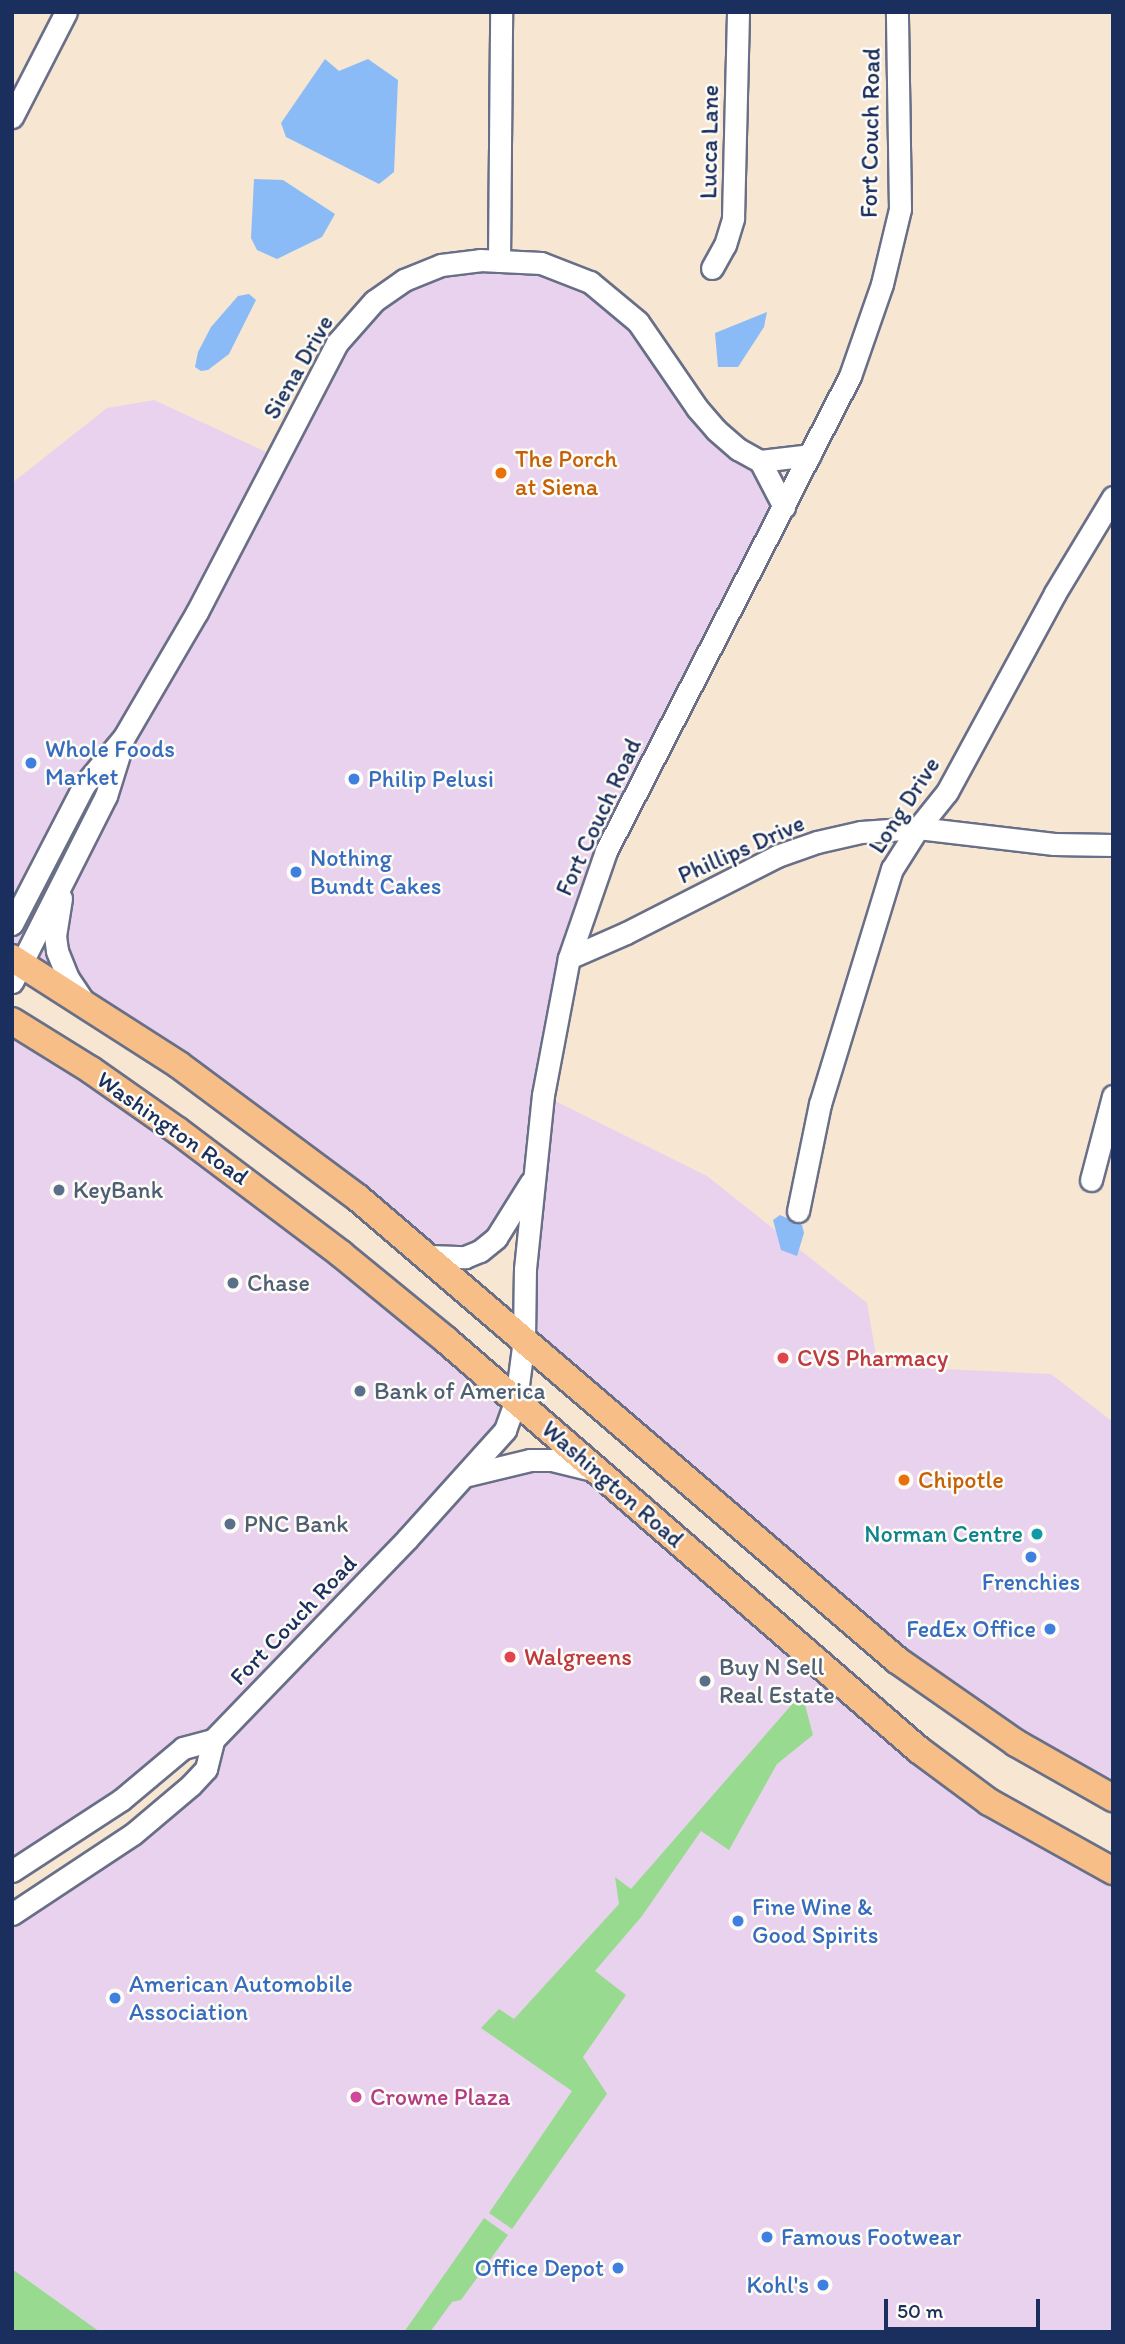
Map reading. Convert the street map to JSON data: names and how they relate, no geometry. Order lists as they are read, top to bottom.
{
  "streets": {
    "main road": ["Washington Road"],
    "street": [
      "Fort Couch Road",
      "Lucca Lane",
      "Siena Drive",
      "Long Drive",
      "Phillips Drive"
    ]
  },
  "crossings": [
    ["Fort Couch Road", "Phillips Drive"],
    ["Fort Couch Road", "Washington Road"],
    ["Long Drive", "Phillips Drive"]
  ],
  "places": [
    "The Porch at Siena",
    "Whole Foods Market",
    "Philip Pelusi",
    "Nothing Bundt Cakes",
    "KeyBank",
    "Chase",
    "CVS Pharmacy",
    "Bank of America",
    "Chipotle",
    "PNC Bank",
    "Norman Centre",
    "Frenchies",
    "FedEx Office",
    "Walgreens",
    "Buy N Sell Real Estate",
    "Fine Wine & Good Spirits",
    "American Automobile Association",
    "Crowne Plaza",
    "Famous Footwear",
    "Office Depot",
    "Kohl's"
  ],
  "scale_bar": "50 m"
}
